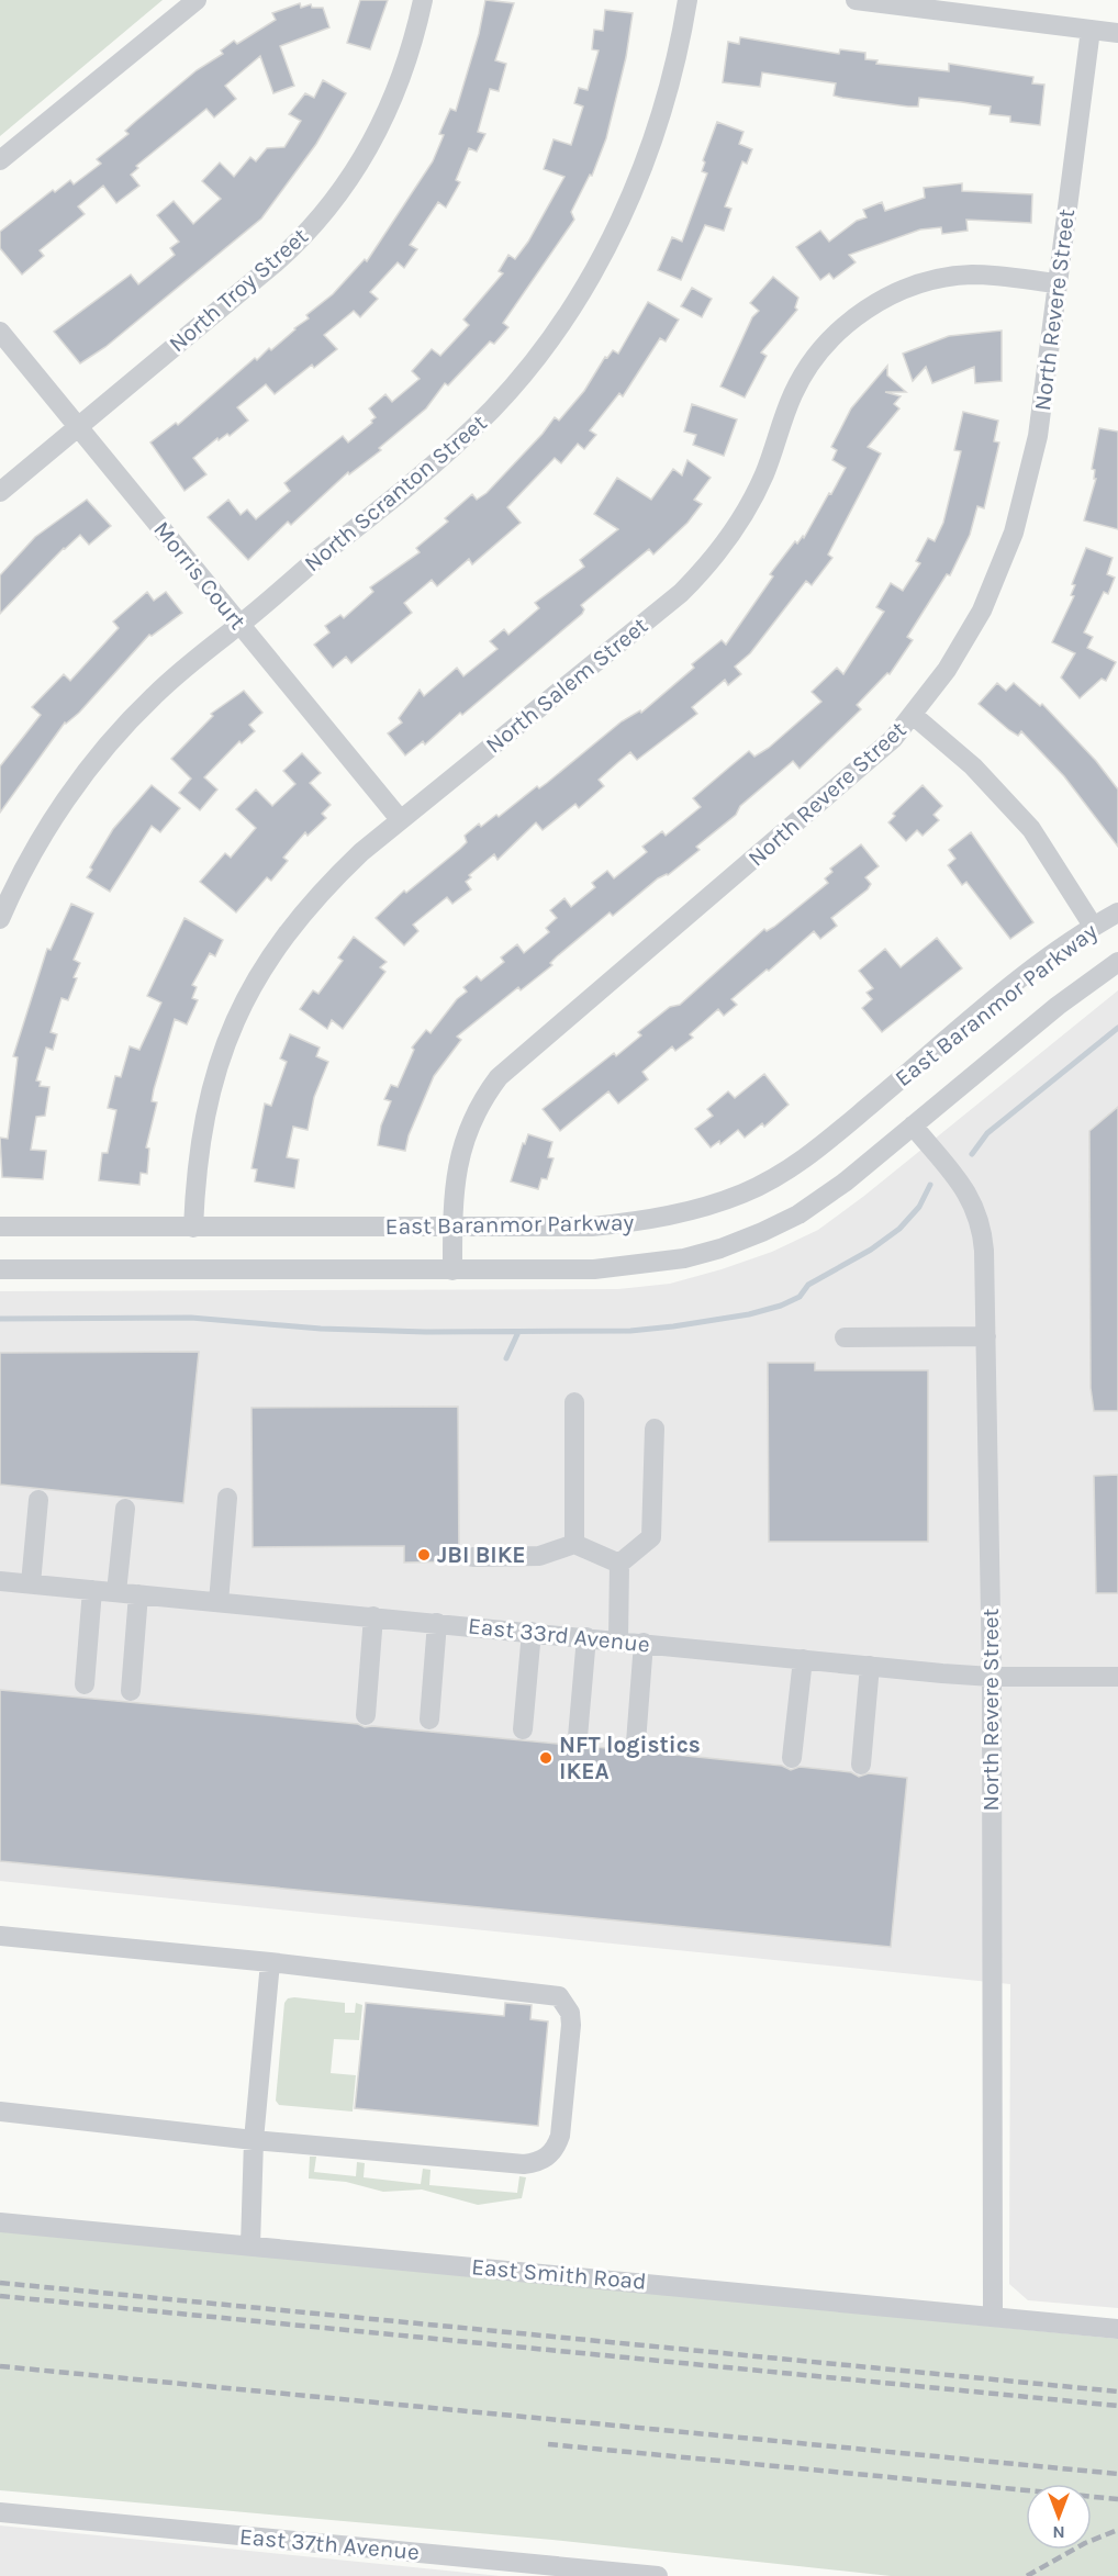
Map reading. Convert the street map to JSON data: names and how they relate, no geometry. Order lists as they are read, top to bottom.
{
  "streets": {
    "street": [
      "North Troy Street",
      "North Revere Street",
      "North Scranton Street",
      "Morris Court",
      "North Salem Street",
      "East Baranmor Parkway",
      "East 33rd Avenue",
      "East Smith Road",
      "East 37th Avenue"
    ]
  },
  "crossings": [
    ["North Troy Street", "Morris Court"],
    ["North Revere Street", "North Salem Street"],
    ["North Revere Street", "East Baranmor Parkway"],
    ["North Revere Street", "East 33rd Avenue"],
    ["North Revere Street", "East Smith Road"],
    ["North Scranton Street", "Morris Court"],
    ["Morris Court", "North Salem Street"],
    ["North Salem Street", "East Baranmor Parkway"]
  ],
  "places": ["JBI BIKE", "NFT logistics IKEA"],
  "north": "bottom"
}
